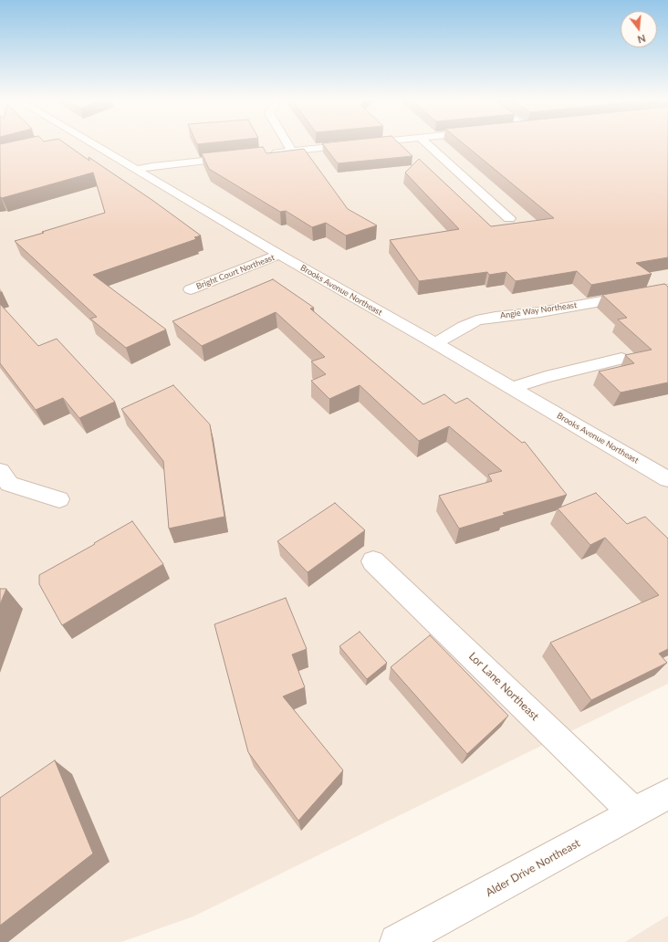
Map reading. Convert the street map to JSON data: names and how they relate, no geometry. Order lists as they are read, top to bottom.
{
  "streets": {
    "street": [
      "Bright Court Northeast",
      "Brooks Avenue Northeast",
      "Angie Way Northeast",
      "Lor Lane Northeast",
      "Alder Drive Northeast"
    ]
  },
  "crossings": [
    ["Bright Court Northeast", "Brooks Avenue Northeast"],
    ["Brooks Avenue Northeast", "Angie Way Northeast"],
    ["Lor Lane Northeast", "Alder Drive Northeast"]
  ],
  "north": "bottom"
}
